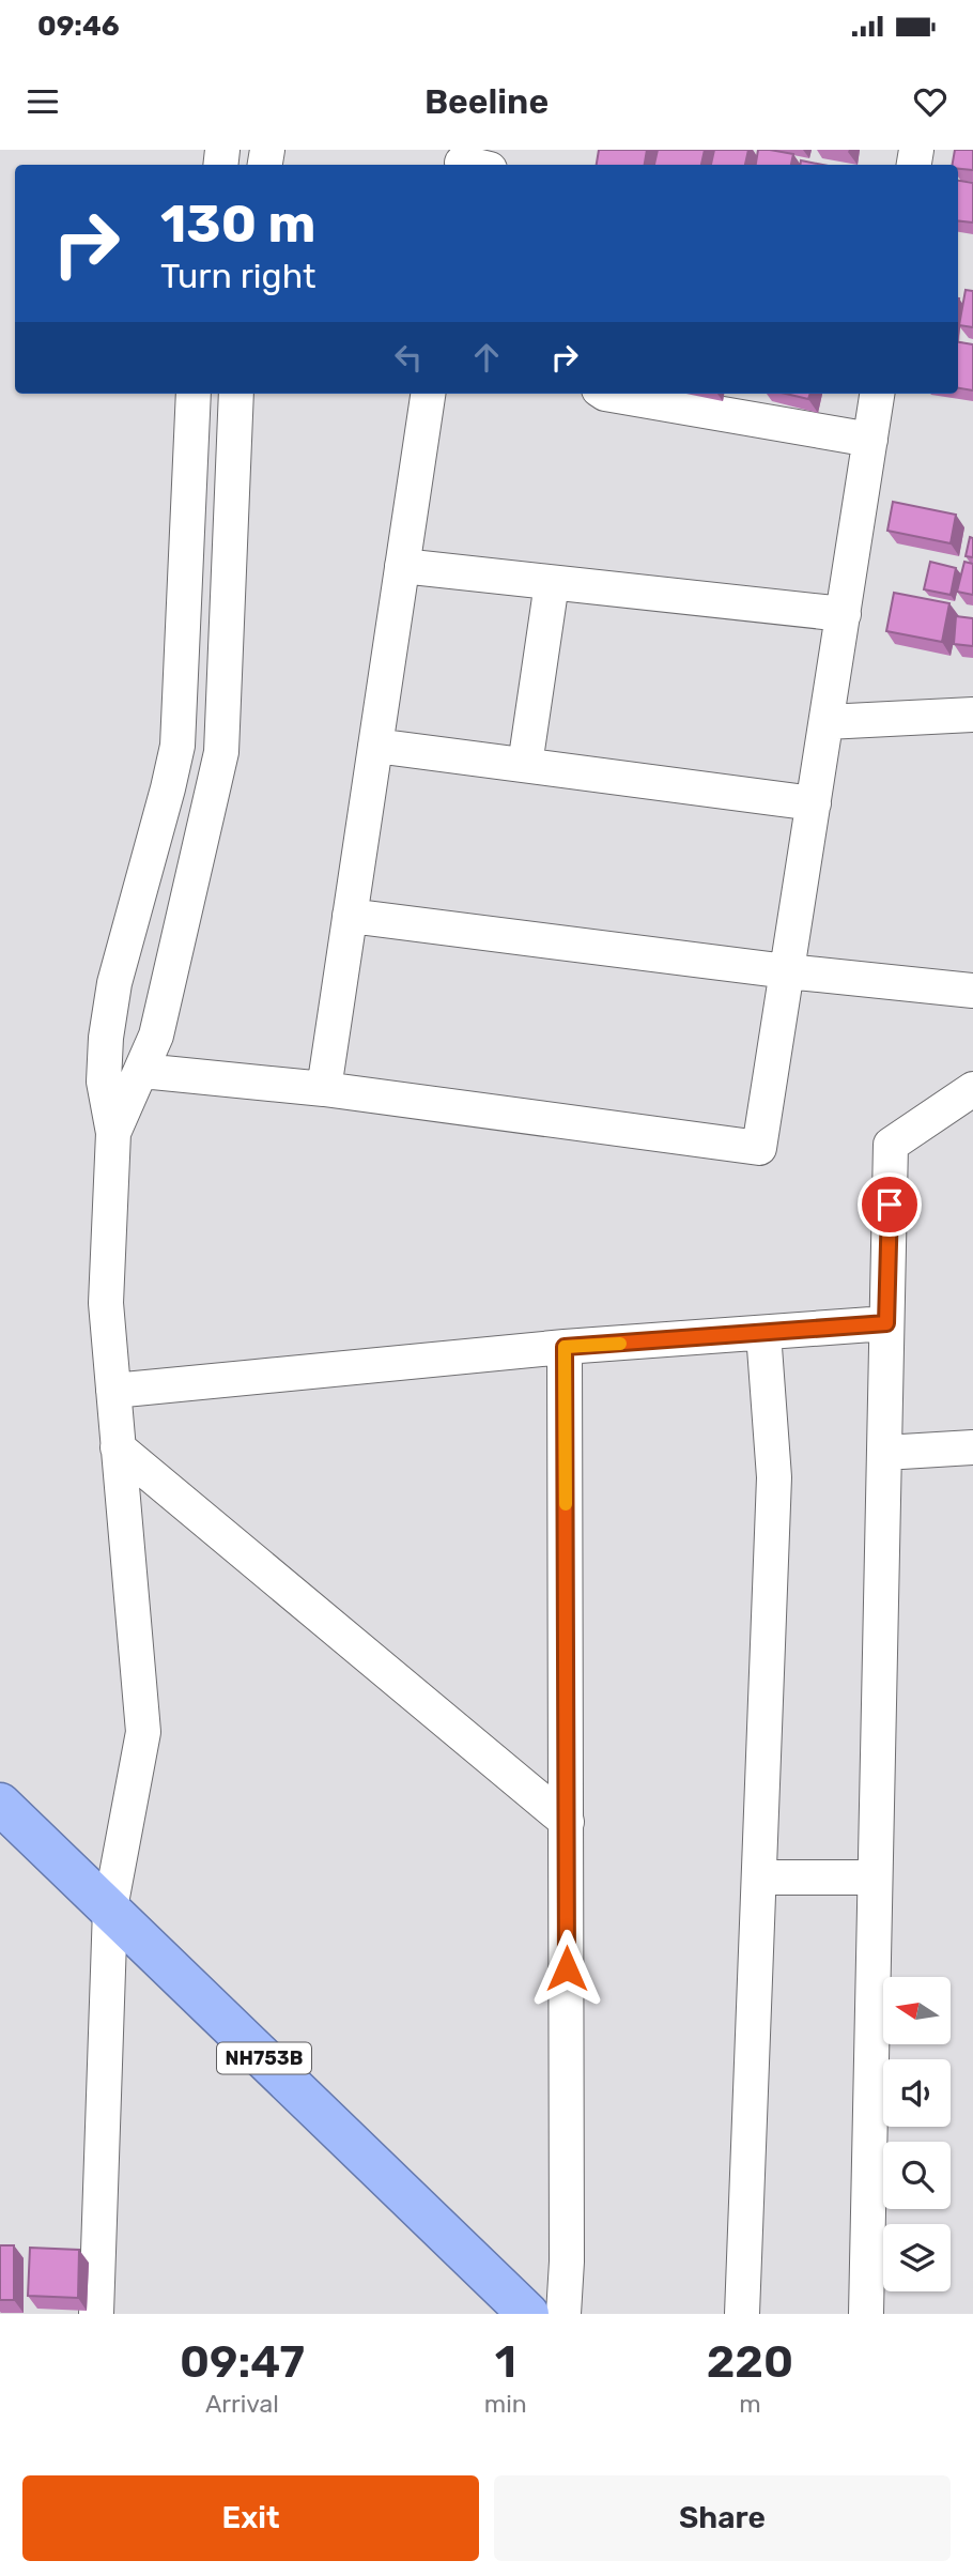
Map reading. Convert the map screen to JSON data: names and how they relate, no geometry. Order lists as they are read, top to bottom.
{
  "streets": {
    "highway": ["NH753B"]
  },
  "north": "left",
  "page": {
    "status": "09:46",
    "header": "Beeline",
    "turn": ["130 m", "Turn right"],
    "eta": [
      "09:47",
      "Arrival",
      "1",
      "min",
      "220",
      "m"
    ],
    "buttons": ["Exit", "Share"]
  }
}
